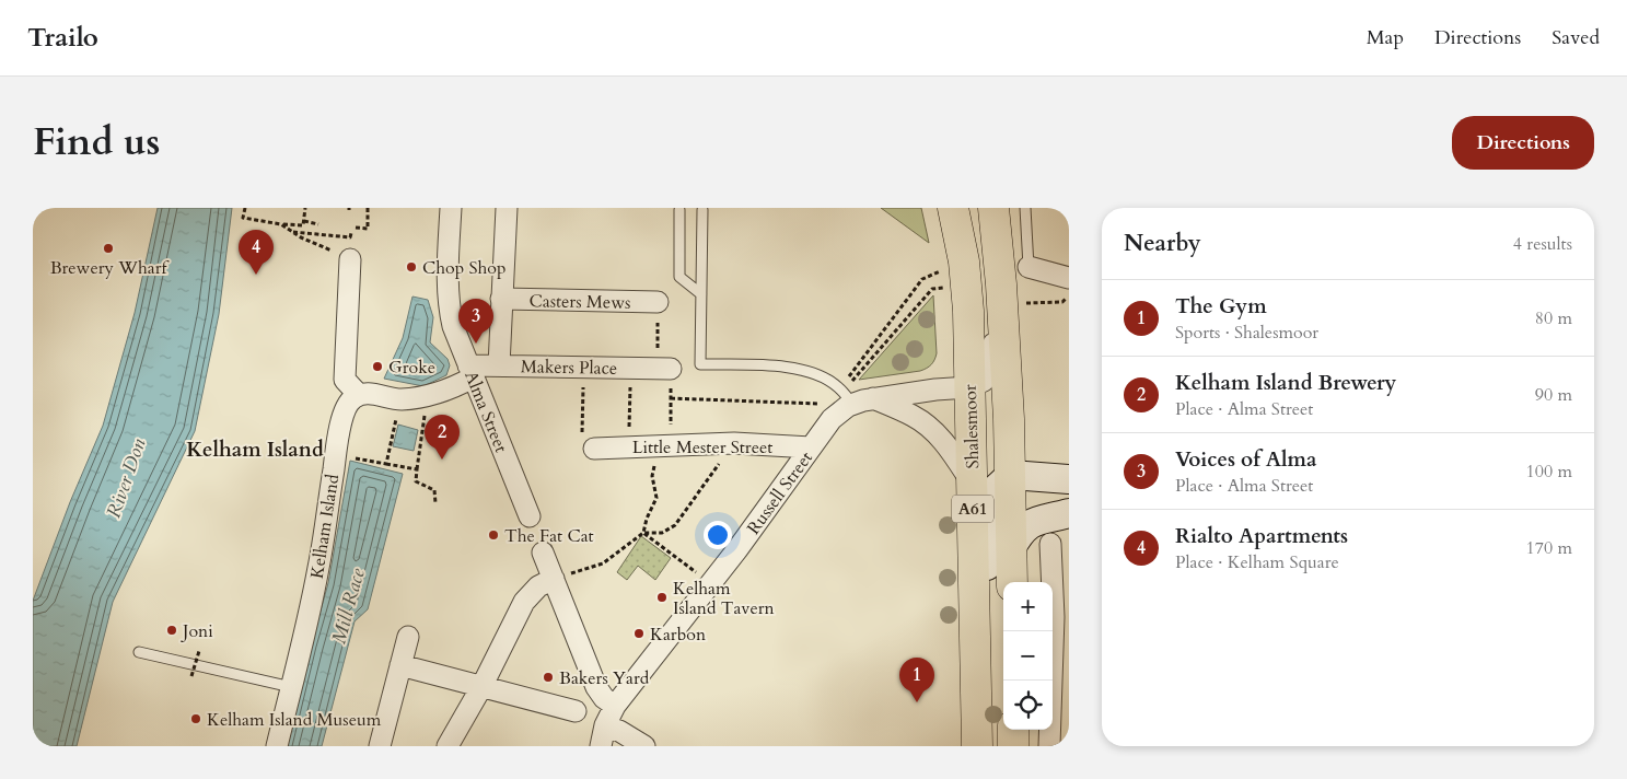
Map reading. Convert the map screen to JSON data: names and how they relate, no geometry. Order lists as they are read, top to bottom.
{
  "streets": {
    "highway": ["Shalesmoor", "A61"],
    "street": [
      "Casters Mews",
      "Makers Place",
      "Alma Street",
      "Little Mester Street",
      "Russell Street",
      "Kelham Island"
    ]
  },
  "crossings": [
    ["Makers Place", "Alma Street"],
    ["Shalesmoor", "Russell Street"],
    ["Little Mester Street", "Russell Street"]
  ],
  "districts": ["Kelham Island"],
  "water": ["River Don", "Mill Race"],
  "places": [
    "Brewery Wharf",
    "Chop Shop",
    "Groke",
    "The Fat Cat",
    "Kelham Island Tavern",
    "Joni",
    "Karbon",
    "Bakers Yard",
    "Kelham Island Museum"
  ],
  "page": {
    "header": "Trailo",
    "nav": ["Map", "Directions", "Saved"],
    "title": "Find us",
    "buttons": "Directions",
    "heading": ["Nearby", "4 results"],
    "pins": [
      "4",
      "3",
      "2",
      "1"
    ],
    "list": [
      {
        "mark": "1",
        "name": "The Gym",
        "note": "Sports · Shalesmoor",
        "value": "80 m"
      },
      {
        "mark": "2",
        "name": "Kelham Island Brewery",
        "note": "Place · Alma Street",
        "value": "90 m"
      },
      {
        "mark": "3",
        "name": "Voices of Alma",
        "note": "Place · Alma Street",
        "value": "100 m"
      },
      {
        "mark": "4",
        "name": "Rialto Apartments",
        "note": "Place · Kelham Square",
        "value": "170 m"
      }
    ],
    "map_buttons": ["+", "−"]
  }
}
